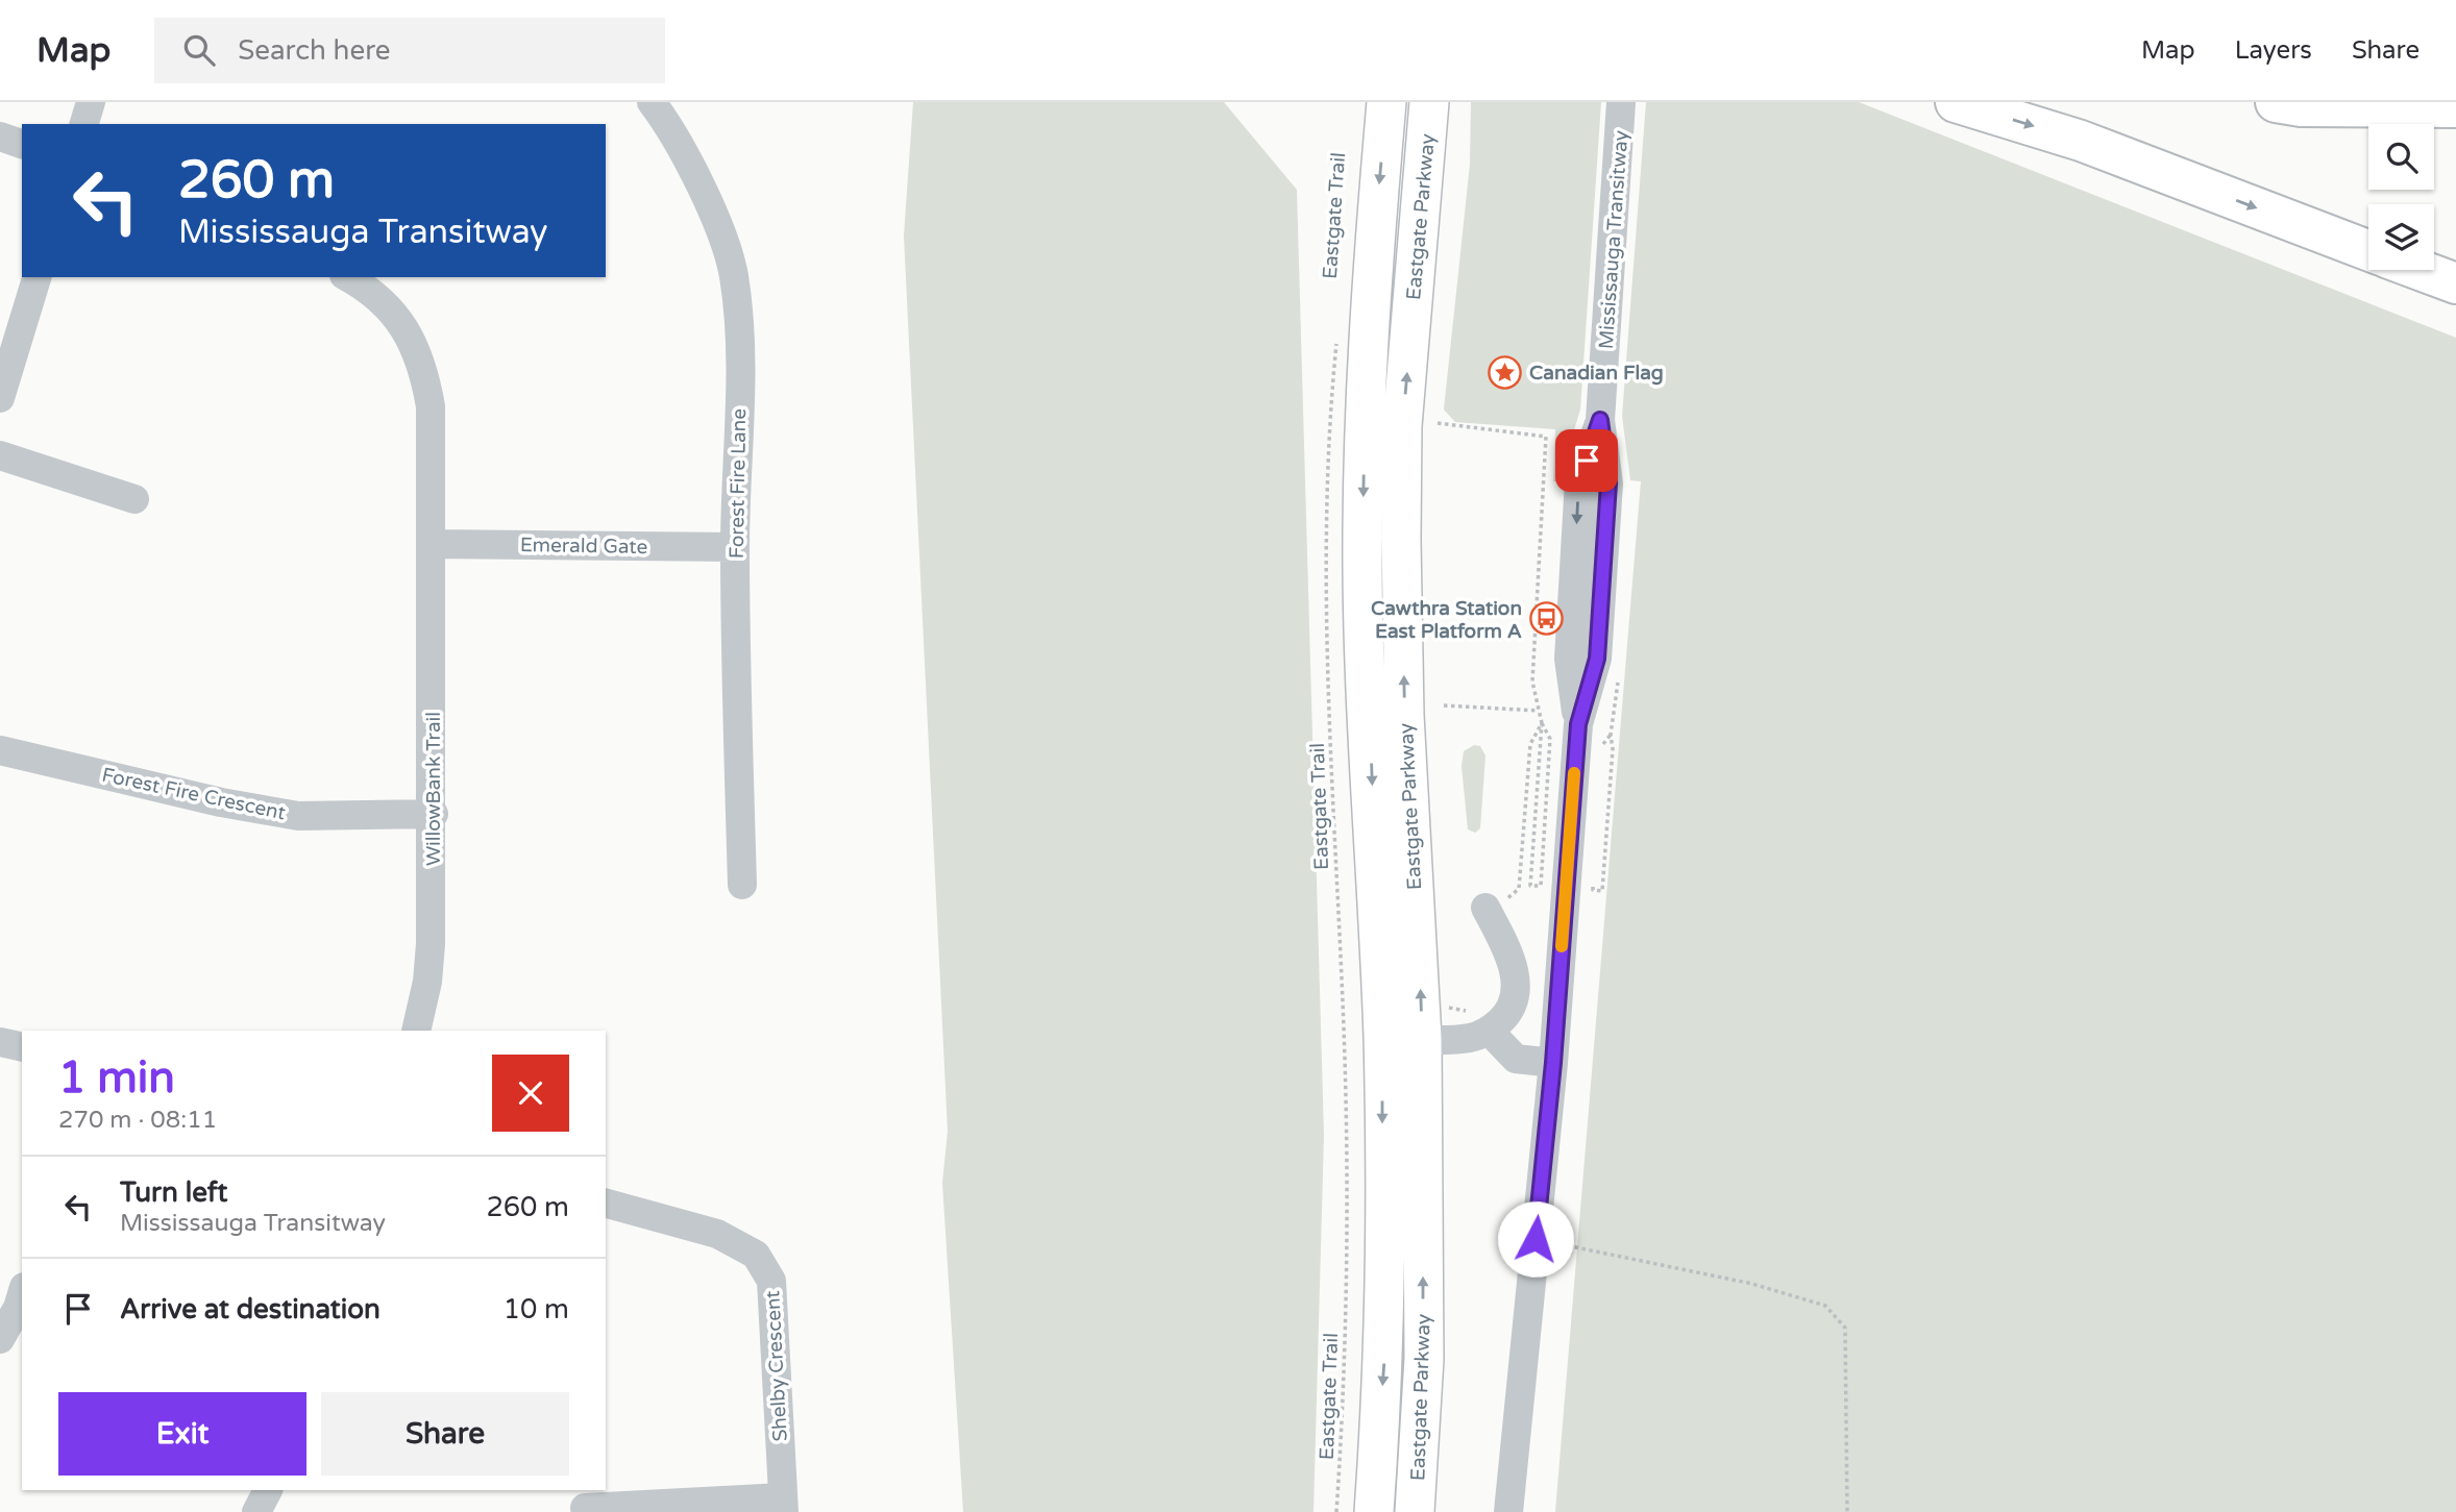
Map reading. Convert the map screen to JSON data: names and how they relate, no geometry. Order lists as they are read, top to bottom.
{
  "streets": {
    "main road": ["Eastgate Parkway"],
    "street": [
      "Mississauga Transitway",
      "Forest Fire Lane",
      "Emerald Gate",
      "WillowBank Trail",
      "Forest Fire Crescent",
      "Shelby Crescent"
    ],
    "path": ["Eastgate Trail"]
  },
  "crossings": [
    ["Forest Fire Lane", "Emerald Gate"],
    ["Emerald Gate", "WillowBank Trail"],
    ["WillowBank Trail", "Forest Fire Crescent"]
  ],
  "places": {
    "place": ["Canadian Flag"],
    "bus stop": ["Cawthra Station East Platform A"]
  },
  "page": {
    "header": "Map",
    "search": "Search here",
    "nav": ["Map", "Layers", "Share"],
    "turn": ["260 m", "Mississauga Transitway"],
    "heading": ["1 min", "270 m · 08:11"],
    "list": [
      {
        "name": "Turn left",
        "note": "Mississauga Transitway",
        "value": "260 m"
      },
      {
        "name": "Arrive at destination",
        "value": "10 m"
      }
    ],
    "buttons": ["Exit", "Share"]
  }
}
